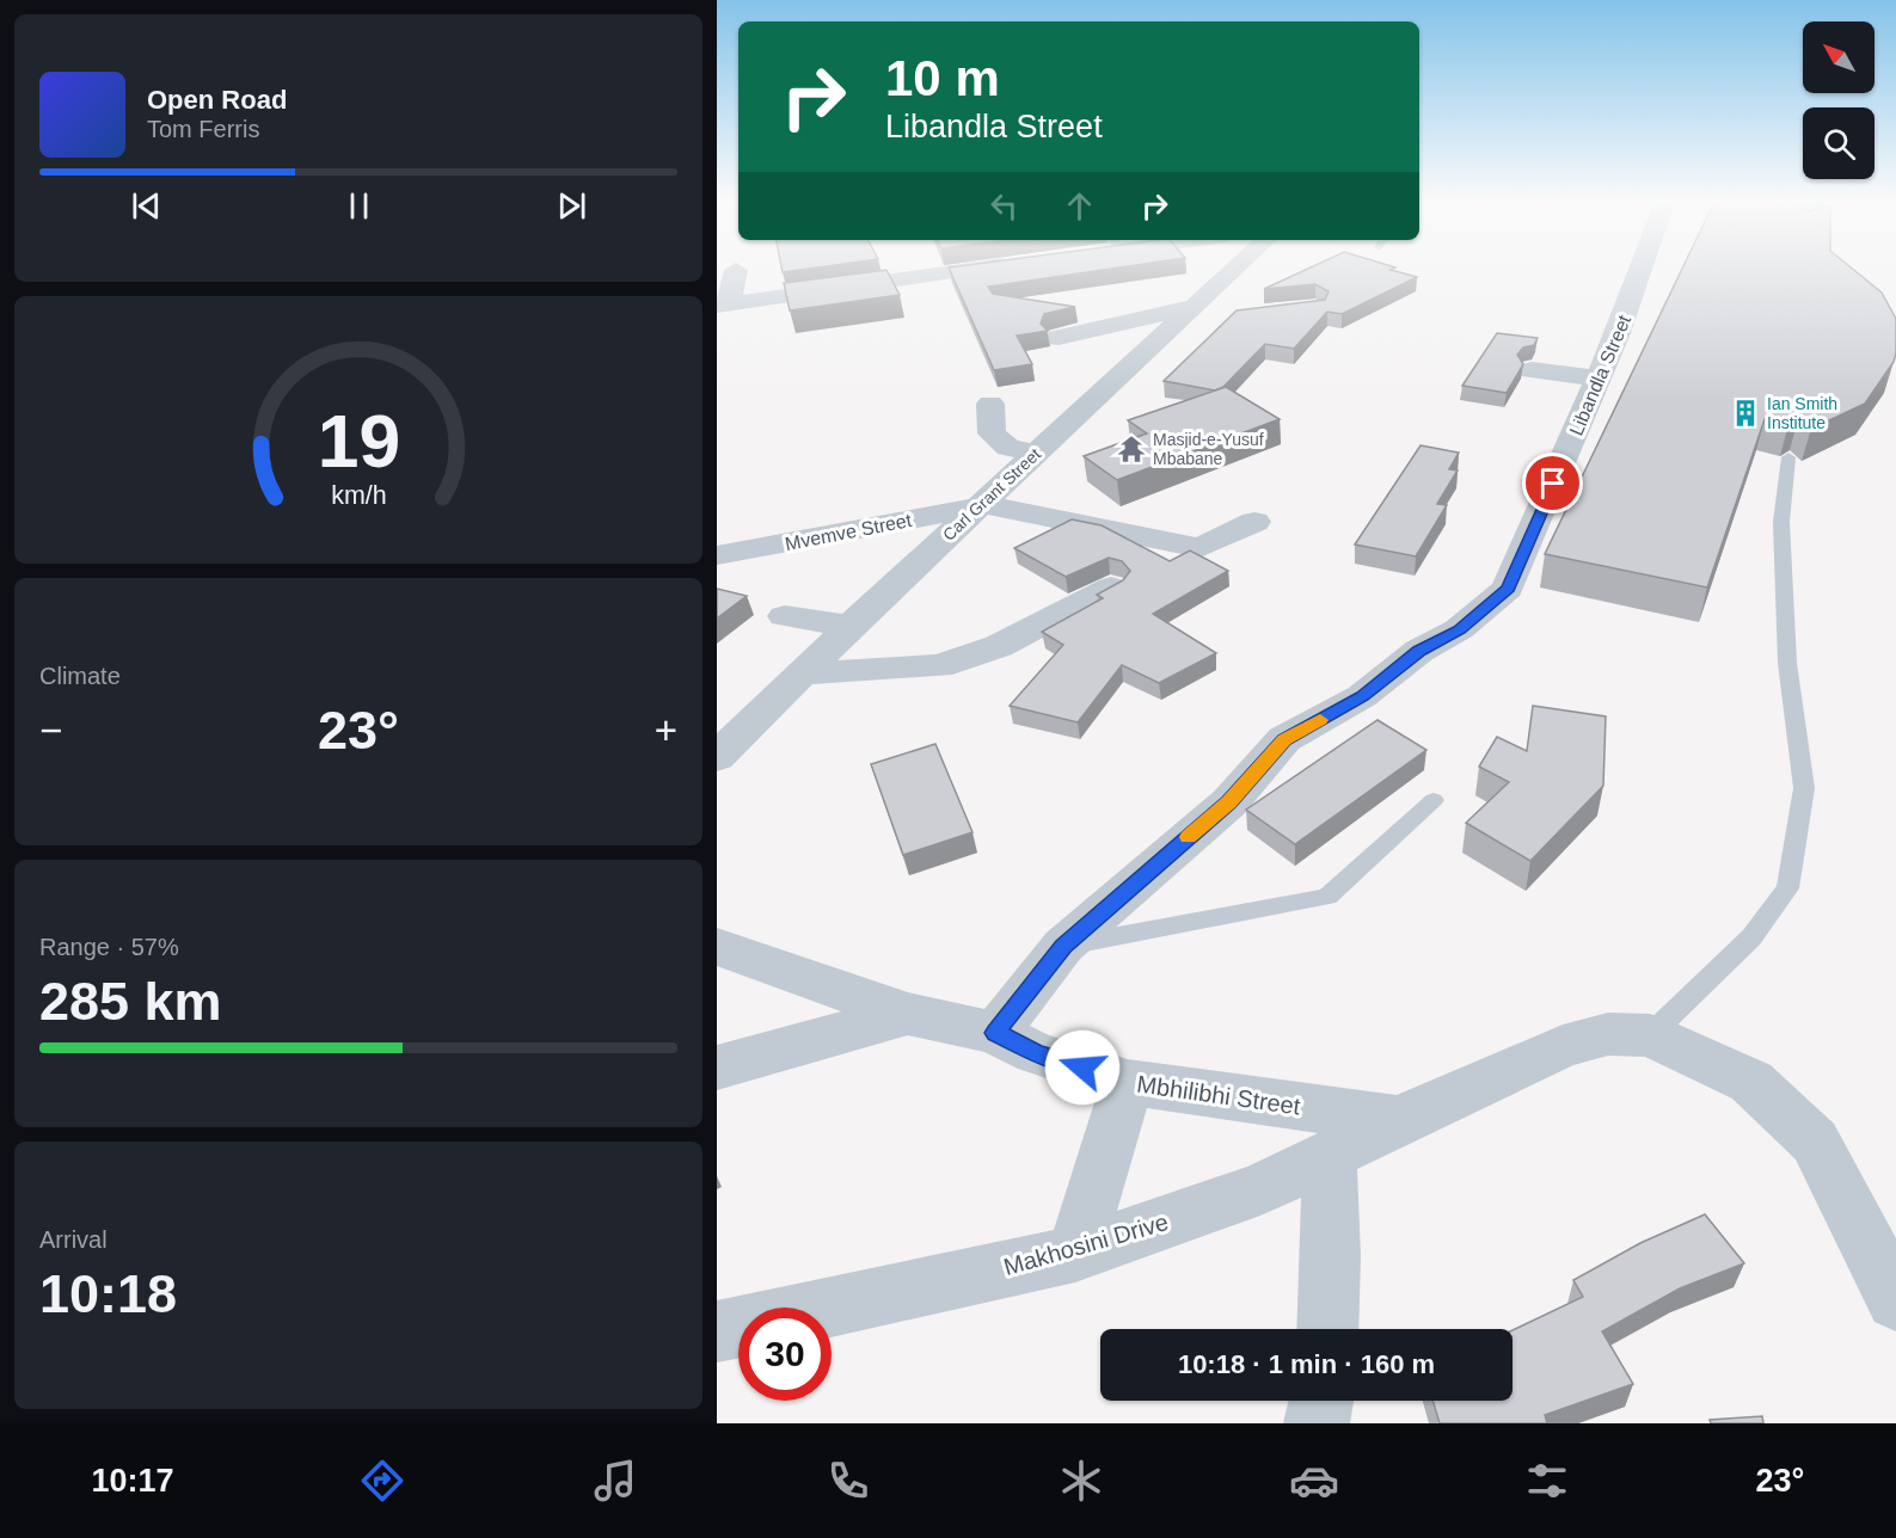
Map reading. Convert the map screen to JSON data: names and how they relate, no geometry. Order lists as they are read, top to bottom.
{
  "streets": {
    "street": [
      "Libandla Street",
      "Carl Grant Street",
      "Mvemve Street",
      "Mbhilibhi Street",
      "Makhosini Drive"
    ]
  },
  "crossings": [
    ["Libandla Street", "Mbhilibhi Street"],
    ["Carl Grant Street", "Mvemve Street"],
    ["Mbhilibhi Street", "Makhosini Drive"]
  ],
  "places": {
    "building": ["Ian Smith Institute"],
    "temple": ["Masjid-e-Yusuf Mbabane"]
  },
  "north": "top left",
  "page": {
    "turn": ["10 m", "Libandla Street"],
    "song": ["Open Road", "Tom Ferris"],
    "tile": [
      "Climate",
      ["Range · 57%", "285 km"],
      ["Arrival", "10:18"]
    ],
    "heat": ["−", "23°", "+"],
    "limit": "30",
    "trip": "10:18 · 1 min · 160 m",
    "tabs": ["10:17", "23°"],
    "gauge": ["19", "km/h"]
  }
}
